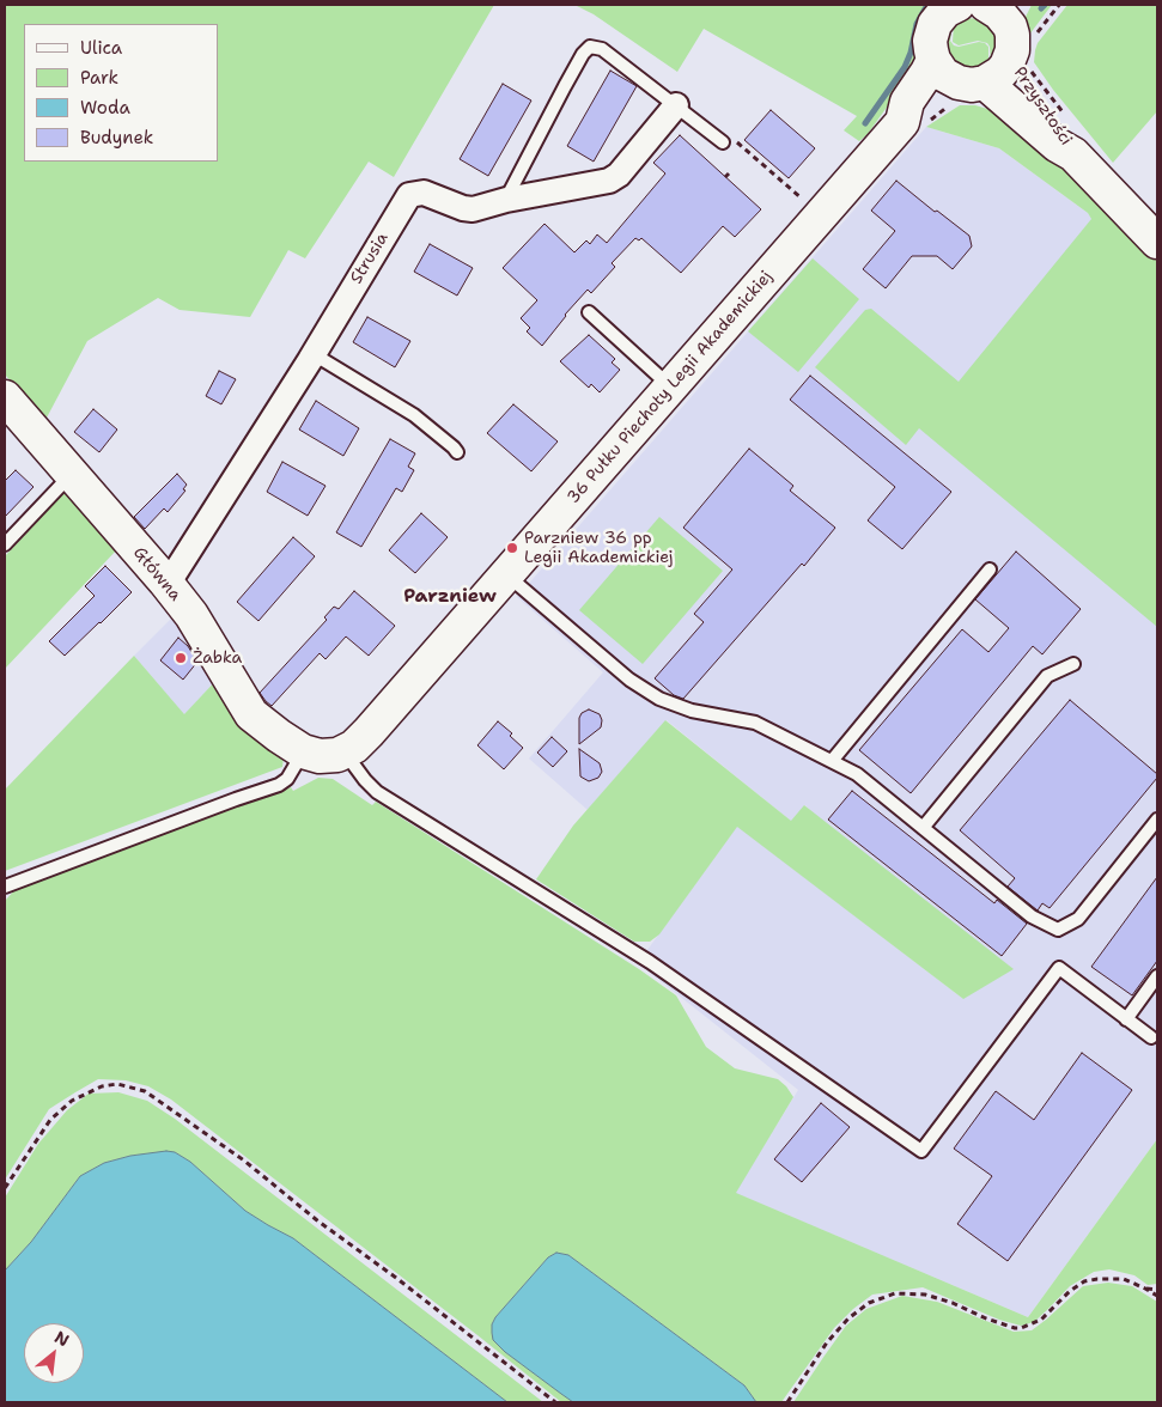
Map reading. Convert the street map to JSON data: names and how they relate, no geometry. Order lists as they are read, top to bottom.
{
  "streets": {
    "street": [
      "Przyszłości",
      "Strusia",
      "36 Pułku Piechoty Legii Akademickiej",
      "Główna"
    ]
  },
  "crossings": [
    ["Przyszłości", "36 Pułku Piechoty Legii Akademickiej"],
    ["Strusia", "Główna"]
  ],
  "districts": ["Parzniew"],
  "places": ["Parzniew 36 pp Legii Akademickiej", "Żabka"],
  "legend": [
    "Ulica",
    "Park",
    "Woda",
    "Budynek"
  ],
  "north": "top right"
}
